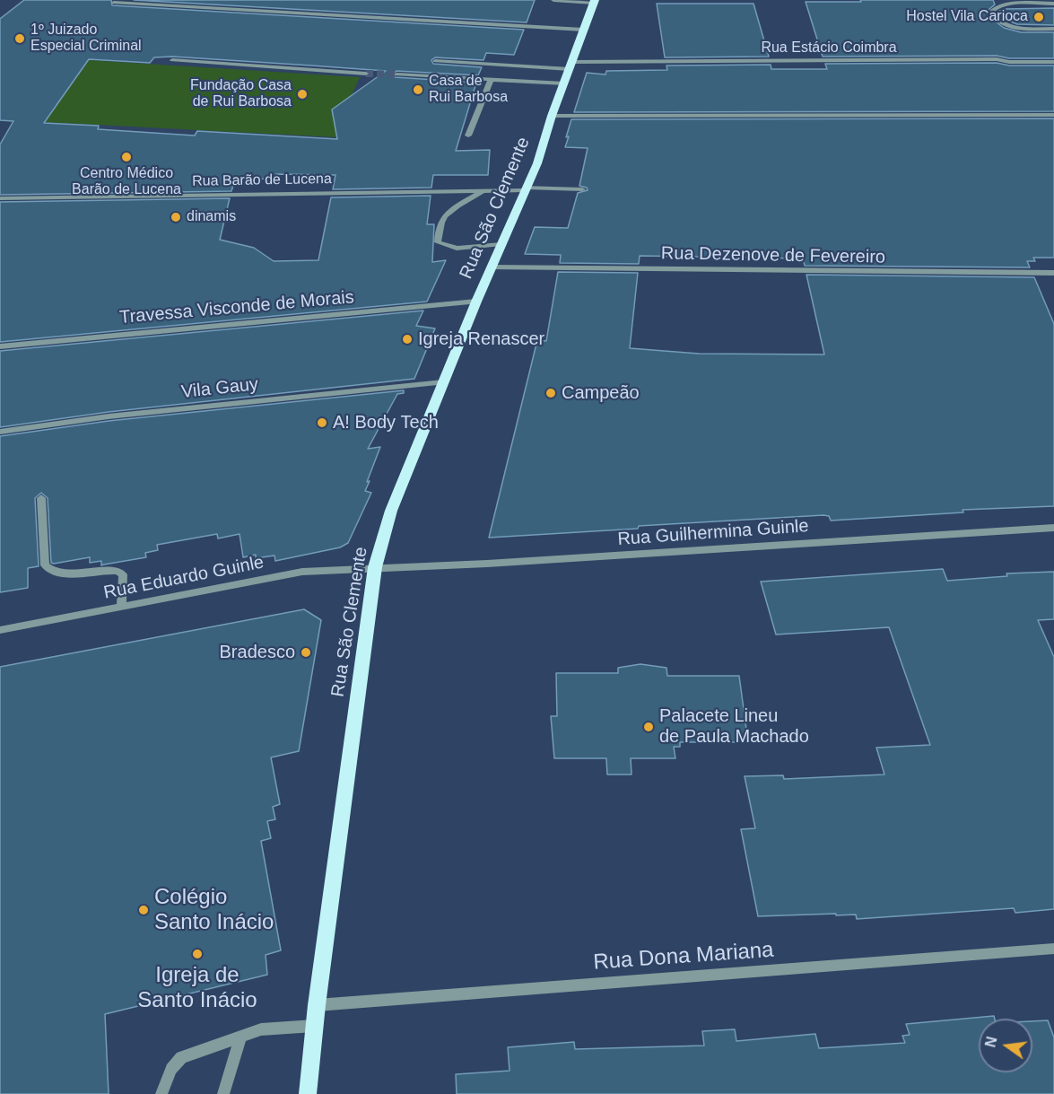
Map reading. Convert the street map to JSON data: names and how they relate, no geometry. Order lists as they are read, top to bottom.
{
  "streets": {
    "main road": ["Rua São Clemente"],
    "street": [
      "Rua Estácio Coimbra",
      "Rua Barão de Lucena",
      "Rua Dezenove de Fevereiro",
      "Travessa Visconde de Morais",
      "Vila Gauy",
      "Rua Guilhermina Guinle",
      "Rua Eduardo Guinle",
      "Rua Dona Mariana"
    ]
  },
  "crossings": [
    ["Rua Estácio Coimbra", "Rua São Clemente"],
    ["Rua Barão de Lucena", "Rua São Clemente"],
    ["Rua São Clemente", "Rua Dezenove de Fevereiro"],
    ["Rua São Clemente", "Travessa Visconde de Morais"],
    ["Rua São Clemente", "Vila Gauy"],
    ["Rua São Clemente", "Rua Guilhermina Guinle"],
    ["Rua São Clemente", "Rua Eduardo Guinle"],
    ["Rua São Clemente", "Rua Dona Mariana"],
    ["Rua Guilhermina Guinle", "Rua Eduardo Guinle"]
  ],
  "places": [
    "Hostel Vila Carioca",
    "1º Juizado Especial Criminal",
    "Casa de Rui Barbosa",
    "Fundação Casa de Rui Barbosa",
    "Centro Médico Barão de Lucena",
    "dinamis",
    "Igreja Renascer",
    "Campeão",
    "A! Body Tech",
    "Bradesco",
    "Palacete Lineu de Paula Machado",
    "Colégio Santo Inácio",
    "Igreja de Santo Inácio"
  ],
  "north": "left"
}
